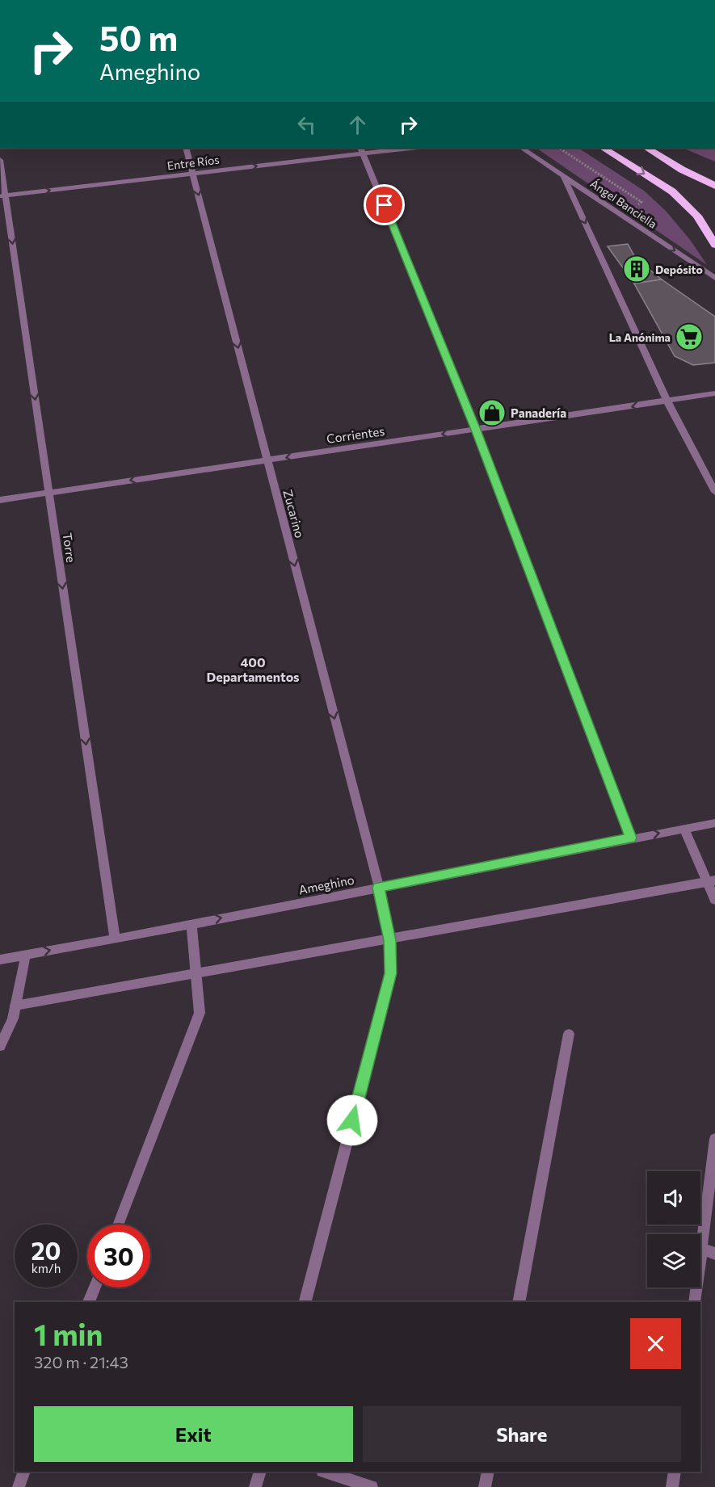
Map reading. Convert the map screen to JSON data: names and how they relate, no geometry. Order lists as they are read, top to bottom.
{
  "streets": {
    "street": [
      "Entre Ríos",
      "Ángel Banciella",
      "Corrientes",
      "Zucarino",
      "Torre",
      "Ameghino"
    ]
  },
  "crossings": [
    ["Entre Ríos", "Zucarino"],
    ["Entre Ríos", "Torre"],
    ["Corrientes", "Zucarino"],
    ["Corrientes", "Torre"],
    ["Zucarino", "Ameghino"],
    ["Torre", "Ameghino"]
  ],
  "one_way": [
    "Entre Ríos",
    "Ángel Banciella",
    "Corrientes",
    "Zucarino",
    "Torre"
  ],
  "districts": ["400 Departamentos"],
  "places": {
    "building": ["Depósito"],
    "supermarket": ["La Anónima"],
    "shop": ["Panadería"]
  },
  "page": {
    "turn": ["50 m", "Ameghino"],
    "speed": "20 km/h",
    "limit": "30",
    "heading": ["1 min", "320 m · 21:43"],
    "buttons": ["Exit", "Share"]
  }
}
